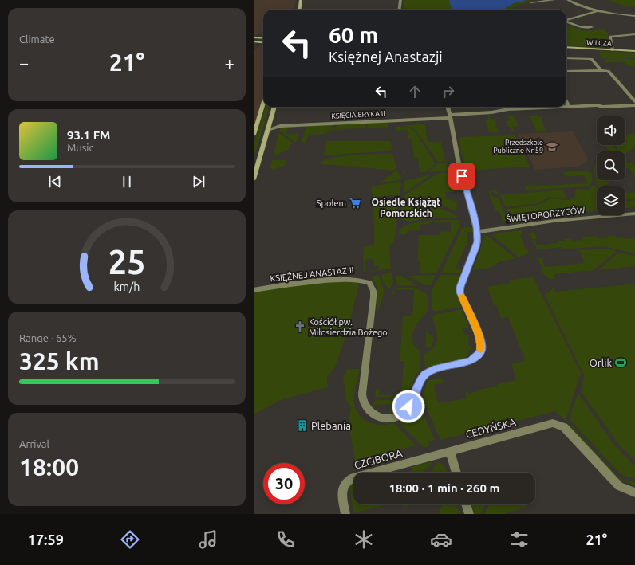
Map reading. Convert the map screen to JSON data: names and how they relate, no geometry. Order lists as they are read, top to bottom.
{
  "streets": {
    "street": [
      "WILCZA",
      "KSIĘCIA ERYKA II",
      "ŚWIĘTOBORZYCÓW",
      "KSIĘŻNEJ ANASTAZJI",
      "CEDYŃSKA",
      "CZCIBORA"
    ]
  },
  "crossings": [
    ["ŚWIĘTOBORZYCÓW", "KSIĘŻNEJ ANASTAZJI"],
    ["CEDYŃSKA", "CZCIBORA"]
  ],
  "districts": ["Osiedle Książąt Pomorskich"],
  "places": {
    "school or university": ["Przedszkole Publiczne Nr 59"],
    "supermarket": ["Społem"],
    "church": ["Kościół pw. Miłosierdzia Bożego"],
    "sports": ["Orlik"],
    "building": ["Plebania"]
  },
  "page": {
    "tile": [
      "Climate",
      ["Range · 65%", "325 km"],
      ["Arrival", "18:00"]
    ],
    "turn": ["60 m", "Księżnej Anastazji"],
    "heat": ["−", "21°", "+"],
    "song": ["93.1 FM", "Music"],
    "limit": "30",
    "trip": "18:00 · 1 min · 260 m",
    "tabs": ["17:59", "21°"],
    "gauge": ["25", "km/h"]
  }
}
